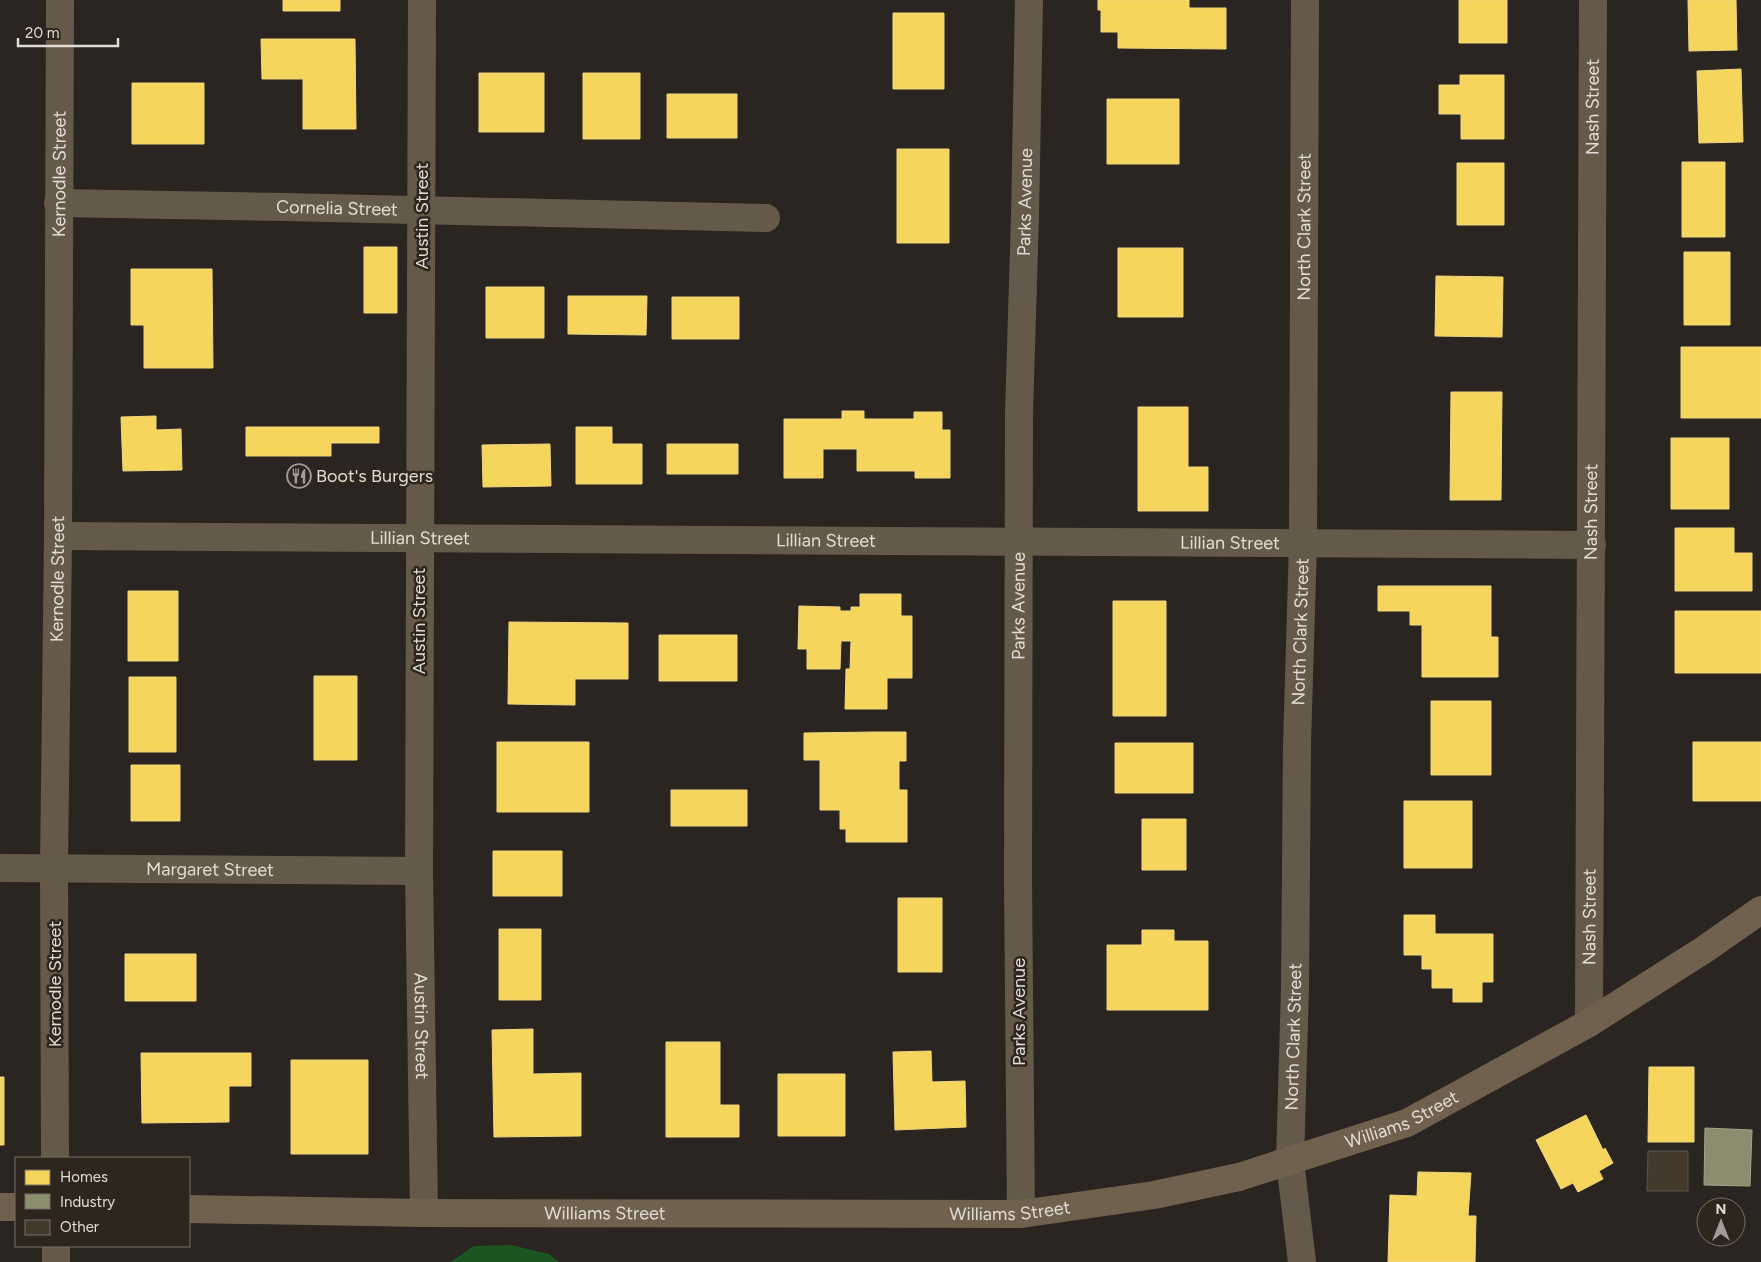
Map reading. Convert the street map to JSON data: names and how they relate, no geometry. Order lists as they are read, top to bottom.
{
  "streets": {
    "main road": ["Williams Street"],
    "street": [
      "Nash Street",
      "Kernodle Street",
      "Parks Avenue",
      "Cornelia Street",
      "Austin Street",
      "North Clark Street",
      "Lillian Street",
      "Margaret Street"
    ]
  },
  "crossings": [
    ["Nash Street", "Lillian Street"],
    ["Nash Street", "Williams Street"],
    ["Kernodle Street", "Cornelia Street"],
    ["Kernodle Street", "Lillian Street"],
    ["Kernodle Street", "Margaret Street"],
    ["Parks Avenue", "Lillian Street"],
    ["Parks Avenue", "Williams Street"],
    ["Cornelia Street", "Austin Street"],
    ["Austin Street", "Lillian Street"],
    ["Austin Street", "Margaret Street"],
    ["Austin Street", "Williams Street"],
    ["North Clark Street", "Lillian Street"],
    ["North Clark Street", "Williams Street"]
  ],
  "places": {
    "restaurant": ["Boot's Burgers"]
  },
  "legend": ["Homes", "Industry", "Other"],
  "scale_bar": "20 m",
  "north": "top"
}
